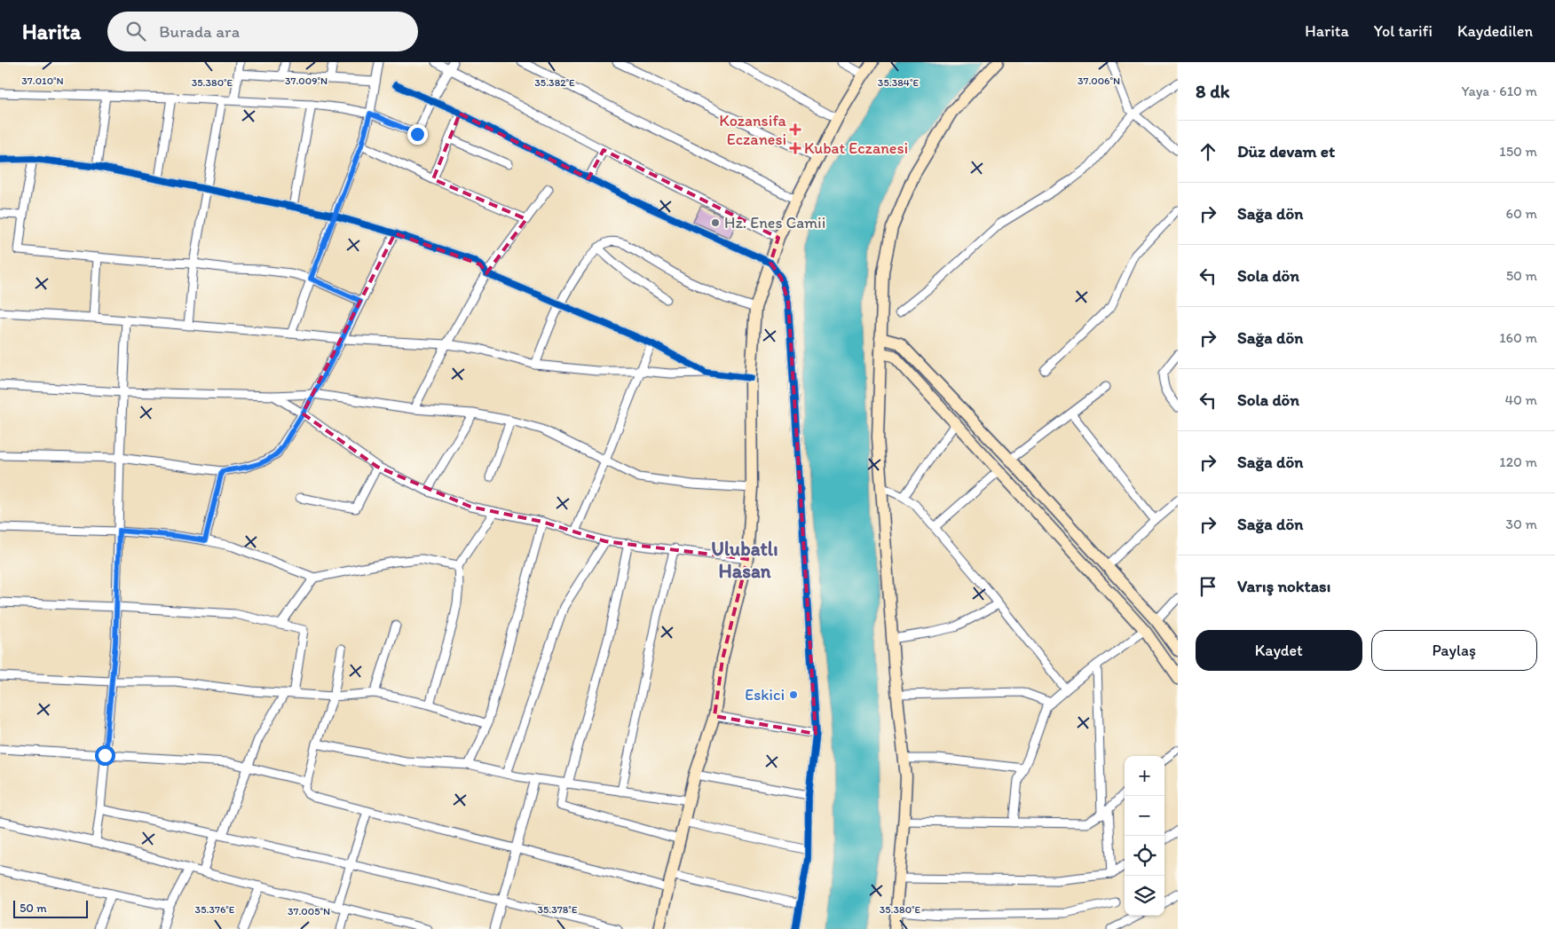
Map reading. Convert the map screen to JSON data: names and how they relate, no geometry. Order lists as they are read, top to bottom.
{
  "districts": ["Ulubatlı Hasan"],
  "places": {
    "health": ["Kozansifa Eczanesi", "Kubat Eczanesi"],
    "other": ["Hz. Enes Camii", "Eskici"]
  },
  "scale_bar": "50 m",
  "page": {
    "header": "Harita",
    "search": "Burada ara",
    "nav": ["Harita", "Yol tarifi", "Kaydedilen"],
    "heading": ["8 dk", "Yaya · 610 m"],
    "list": [
      ["Düz devam et", "150 m"],
      ["Sağa dön", "60 m"],
      ["Sola dön", "50 m"],
      ["Sağa dön", "160 m"],
      ["Sola dön", "40 m"],
      ["Sağa dön", "120 m"],
      ["Sağa dön", "30 m"],
      "Varış noktası"
    ],
    "buttons": ["Kaydet", "Paylaş"],
    "map_buttons": ["+", "−"],
    "scale": "50 m"
  },
  "coordinates": [
    "37.010°N",
    "37.009°N",
    "37.006°N",
    "35.380°E",
    "35.382°E",
    "35.384°E",
    "35.376°E",
    "35.378°E",
    "37.005°N"
  ]
}
